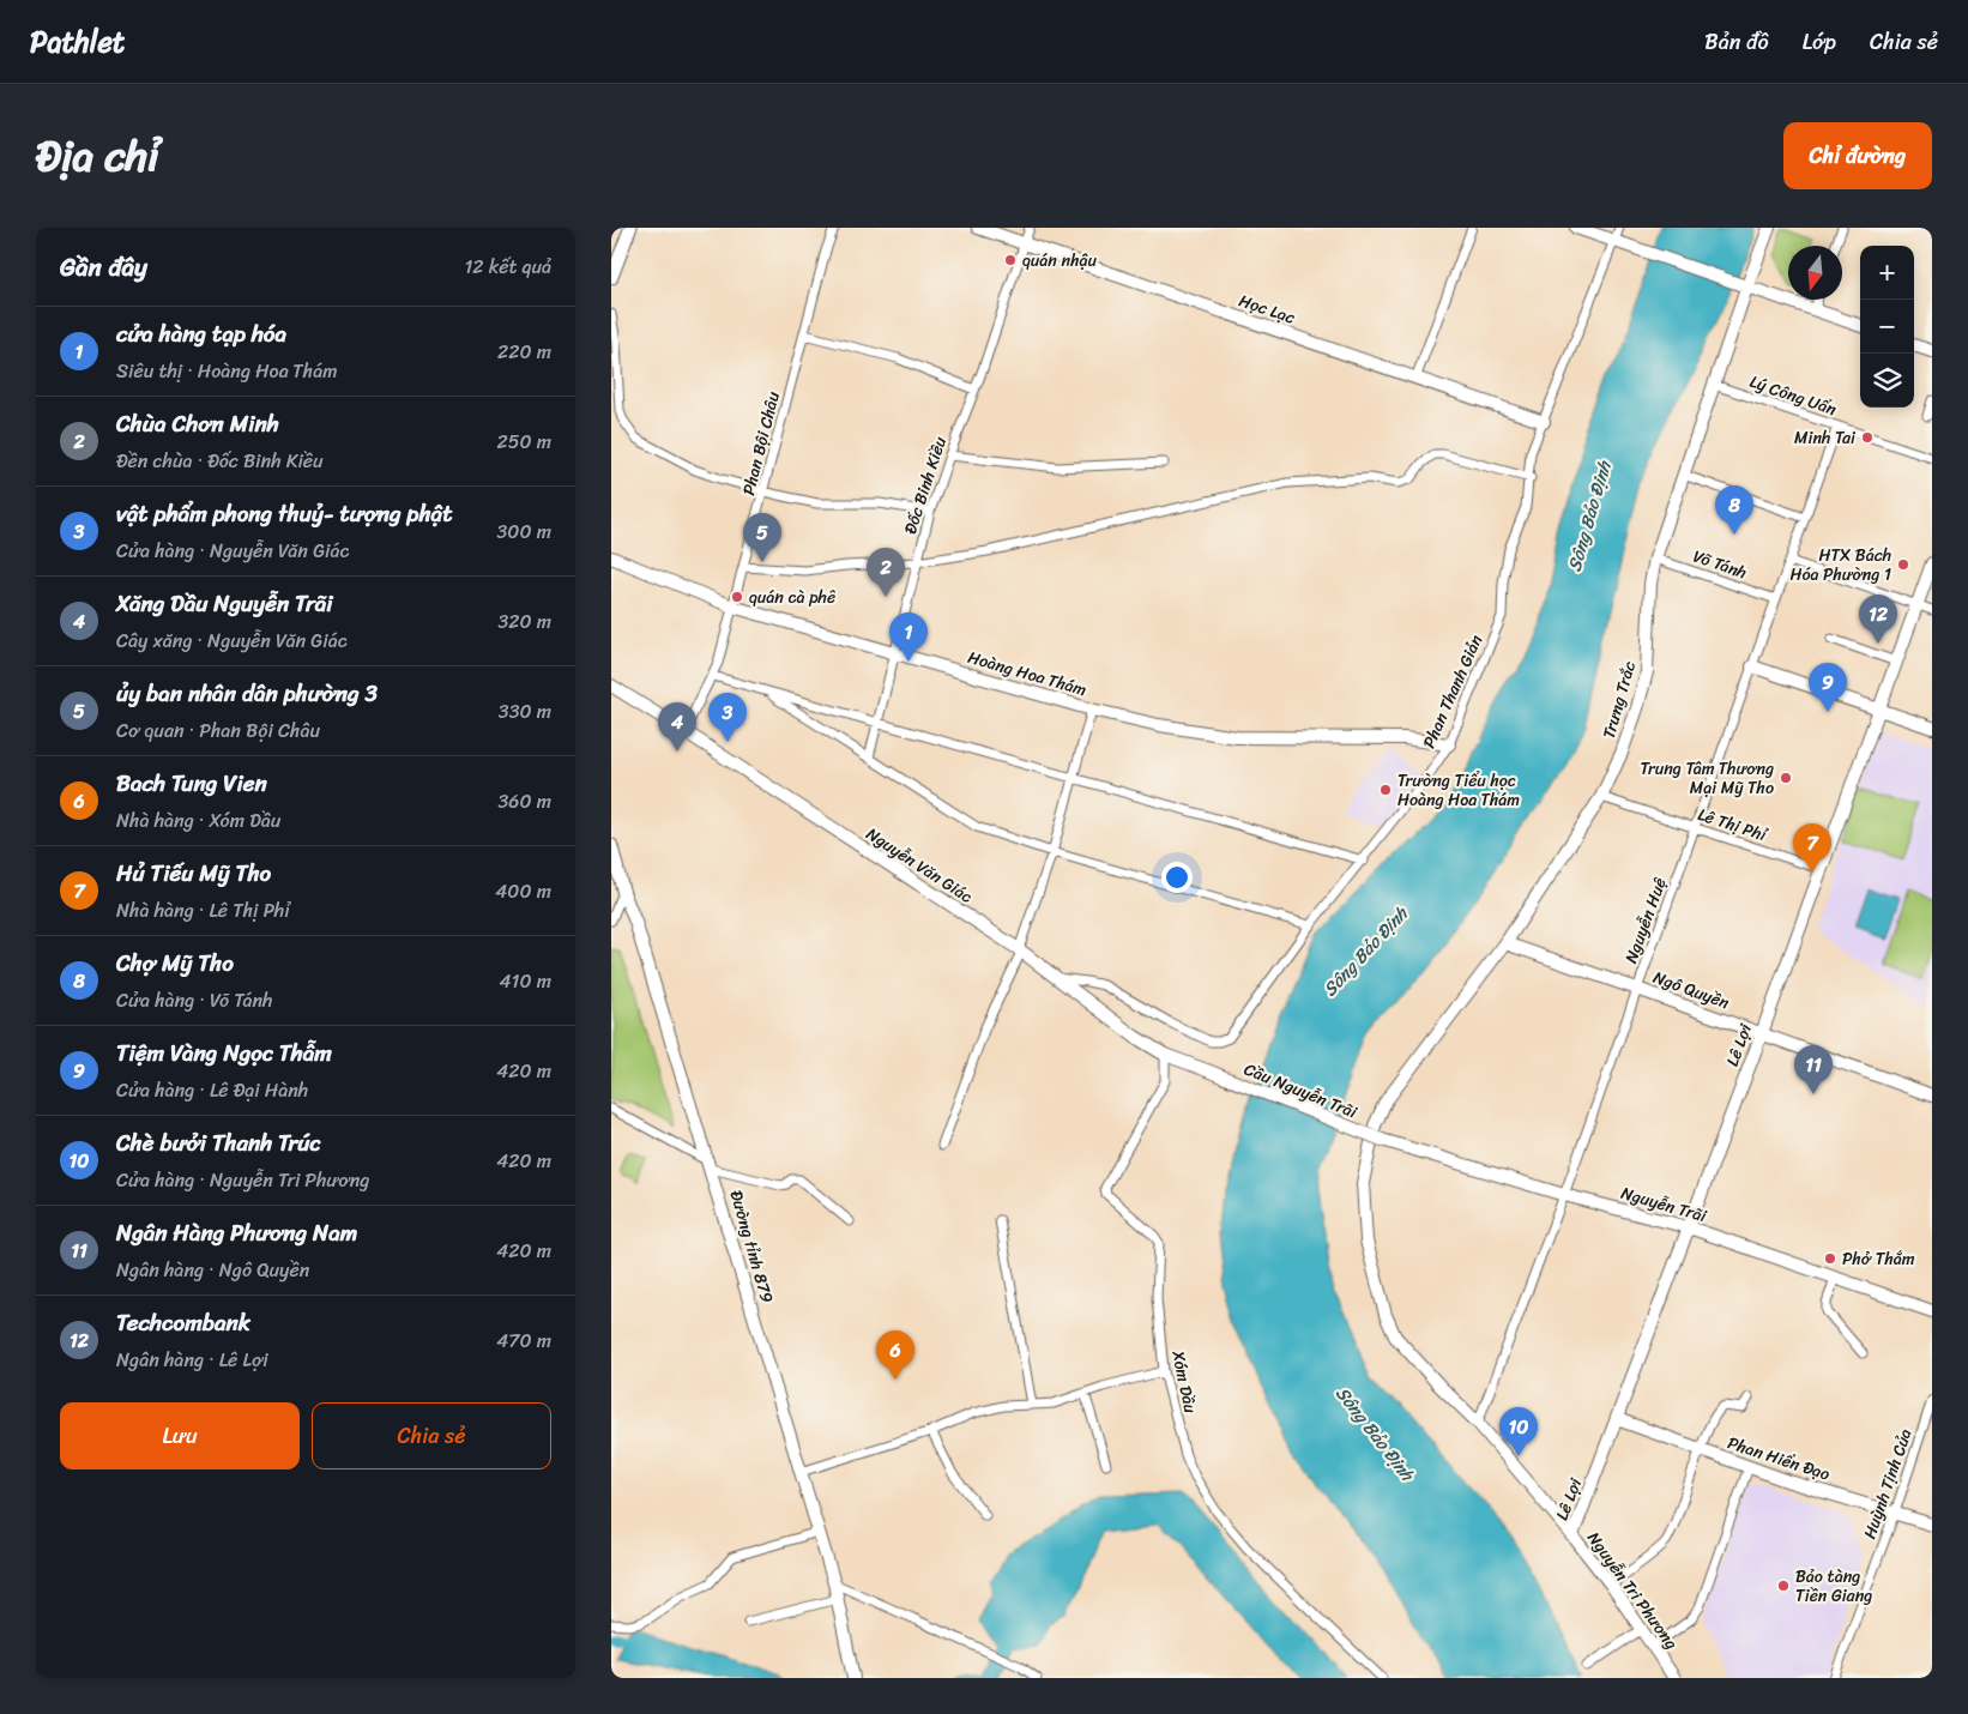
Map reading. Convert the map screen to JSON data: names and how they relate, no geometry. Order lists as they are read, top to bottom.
{
  "streets": {
    "street": [
      "Học Lạc",
      "Lý Công Uẩn",
      "Phan Bội Châu",
      "Đốc Binh Kiều",
      "Võ Tánh",
      "Hoàng Hoa Thám",
      "Phan Thanh Giản",
      "Trưng Trắc",
      "Lê Thị Phỉ",
      "Nguyễn Văn Giác",
      "Nguyễn Huệ",
      "Ngô Quyền",
      "Lê Lợi",
      "Cầu Nguyễn Trãi",
      "Nguyễn Trãi",
      "Đường tỉnh 879",
      "Xóm Dầu",
      "Phan Hiển Đạo",
      "Huỳnh Tịnh Của",
      "Nguyễn Tri Phương"
    ]
  },
  "crossings": [
    ["Học Lạc", "Đốc Binh Kiều"],
    ["Học Lạc", "Phan Thanh Giản"],
    ["Lý Công Uẩn", "Trưng Trắc"],
    ["Lý Công Uẩn", "Nguyễn Huệ"],
    ["Phan Bội Châu", "Hoàng Hoa Thám"],
    ["Phan Bội Châu", "Nguyễn Văn Giác"],
    ["Đốc Binh Kiều", "Hoàng Hoa Thám"],
    ["Võ Tánh", "Trưng Trắc"],
    ["Võ Tánh", "Nguyễn Huệ"],
    ["Hoàng Hoa Thám", "Phan Thanh Giản"],
    ["Phan Thanh Giản", "Nguyễn Văn Giác"],
    ["Trưng Trắc", "Lê Thị Phỉ"],
    ["Trưng Trắc", "Ngô Quyền"],
    ["Trưng Trắc", "Nguyễn Tri Phương"],
    ["Lê Thị Phỉ", "Nguyễn Huệ"],
    ["Lê Thị Phỉ", "Lê Lợi"],
    ["Nguyễn Văn Giác", "Cầu Nguyễn Trãi"],
    ["Nguyễn Văn Giác", "Xóm Dầu"],
    ["Nguyễn Huệ", "Ngô Quyền"],
    ["Nguyễn Huệ", "Nguyễn Trãi"],
    ["Nguyễn Huệ", "Nguyễn Tri Phương"],
    ["Ngô Quyền", "Lê Lợi"],
    ["Lê Lợi", "Nguyễn Trãi"],
    ["Lê Lợi", "Phan Hiển Đạo"],
    ["Lê Lợi", "Nguyễn Tri Phương"],
    ["Cầu Nguyễn Trãi", "Nguyễn Trãi"],
    ["Phan Hiển Đạo", "Huỳnh Tịnh Của"]
  ],
  "water": ["Sông Bảo Định"],
  "places": [
    "quán nhậu",
    "Minh Tai",
    "HTX Bách Hóa Phường 1",
    "quán cà phê",
    "Trung Tâm Thương Mại Mỹ Tho",
    "Trường Tiểu học Hoàng Hoa Thám",
    "Phở Thắm",
    "Bảo tàng Tiền Giang"
  ],
  "north": "bottom",
  "page": {
    "header": "Pathlet",
    "nav": ["Bản đồ", "Lớp", "Chia sẻ"],
    "title": "Địa chỉ",
    "buttons": [
      "Chỉ đường",
      ["Lưu", "Chia sẻ"]
    ],
    "heading": ["Gần đây", "12 kết quả"],
    "map_buttons": ["+", "−"],
    "list": [
      {
        "mark": "1",
        "name": "cửa hàng tạp hóa",
        "note": "Siêu thị · Hoàng Hoa Thám",
        "value": "220 m"
      },
      {
        "mark": "2",
        "name": "Chùa Chơn Minh",
        "note": "Đền chùa · Đốc Binh Kiều",
        "value": "250 m"
      },
      {
        "mark": "3",
        "name": "vật phẩm phong thuỷ- tượng phật",
        "note": "Cửa hàng · Nguyễn Văn Giác",
        "value": "300 m"
      },
      {
        "mark": "4",
        "name": "Xăng Dầu Nguyễn Trãi",
        "note": "Cây xăng · Nguyễn Văn Giác",
        "value": "320 m"
      },
      {
        "mark": "5",
        "name": "ủy ban nhân dân phường 3",
        "note": "Cơ quan · Phan Bội Châu",
        "value": "330 m"
      },
      {
        "mark": "6",
        "name": "Bach Tung Vien",
        "note": "Nhà hàng · Xóm Dầu",
        "value": "360 m"
      },
      {
        "mark": "7",
        "name": "Hủ Tiếu Mỹ Tho",
        "note": "Nhà hàng · Lê Thị Phỉ",
        "value": "400 m"
      },
      {
        "mark": "8",
        "name": "Chợ Mỹ Tho",
        "note": "Cửa hàng · Võ Tánh",
        "value": "410 m"
      },
      {
        "mark": "9",
        "name": "Tiệm Vàng Ngọc Thẫm",
        "note": "Cửa hàng · Lê Đại Hành",
        "value": "420 m"
      },
      {
        "mark": "10",
        "name": "Chè bưởi Thanh Trúc",
        "note": "Cửa hàng · Nguyễn Tri Phương",
        "value": "420 m"
      },
      {
        "mark": "11",
        "name": "Ngân Hàng Phương Nam",
        "note": "Ngân hàng · Ngô Quyền",
        "value": "420 m"
      },
      {
        "mark": "12",
        "name": "Techcombank",
        "note": "Ngân hàng · Lê Lợi",
        "value": "470 m"
      }
    ],
    "pins": [
      "8",
      "5",
      "2",
      "12",
      "1",
      "9",
      "3",
      "4",
      "7",
      "11",
      "6",
      "10"
    ]
  }
}
